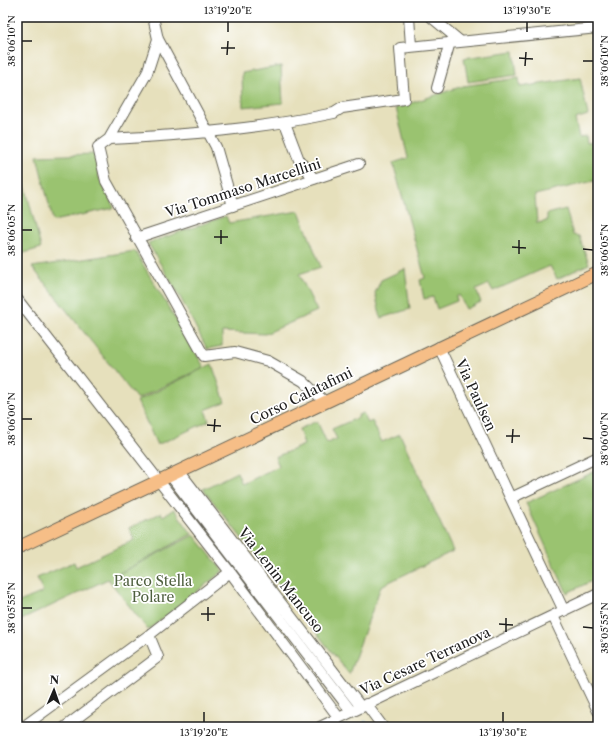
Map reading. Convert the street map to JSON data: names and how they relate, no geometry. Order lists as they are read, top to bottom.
{
  "streets": {
    "main road": ["Corso Calatafimi"],
    "street": [
      "Via Tommaso Marcellini",
      "Via Paulsen",
      "Via Lenin Mancuso",
      "Via Cesare Terranova"
    ]
  },
  "crossings": [
    ["Via Paulsen", "Corso Calatafimi"],
    ["Via Paulsen", "Via Cesare Terranova"],
    ["Corso Calatafimi", "Via Lenin Mancuso"],
    ["Via Lenin Mancuso", "Via Cesare Terranova"]
  ],
  "parks": ["Parco Stella Polare"],
  "north": "top",
  "coordinates": [
    "13°19'20\"E",
    "13°19'30\"E",
    "38°06'10\"N",
    "38°06'05\"N",
    "38°06'00\"N",
    "38°05'55\"N"
  ]
}
